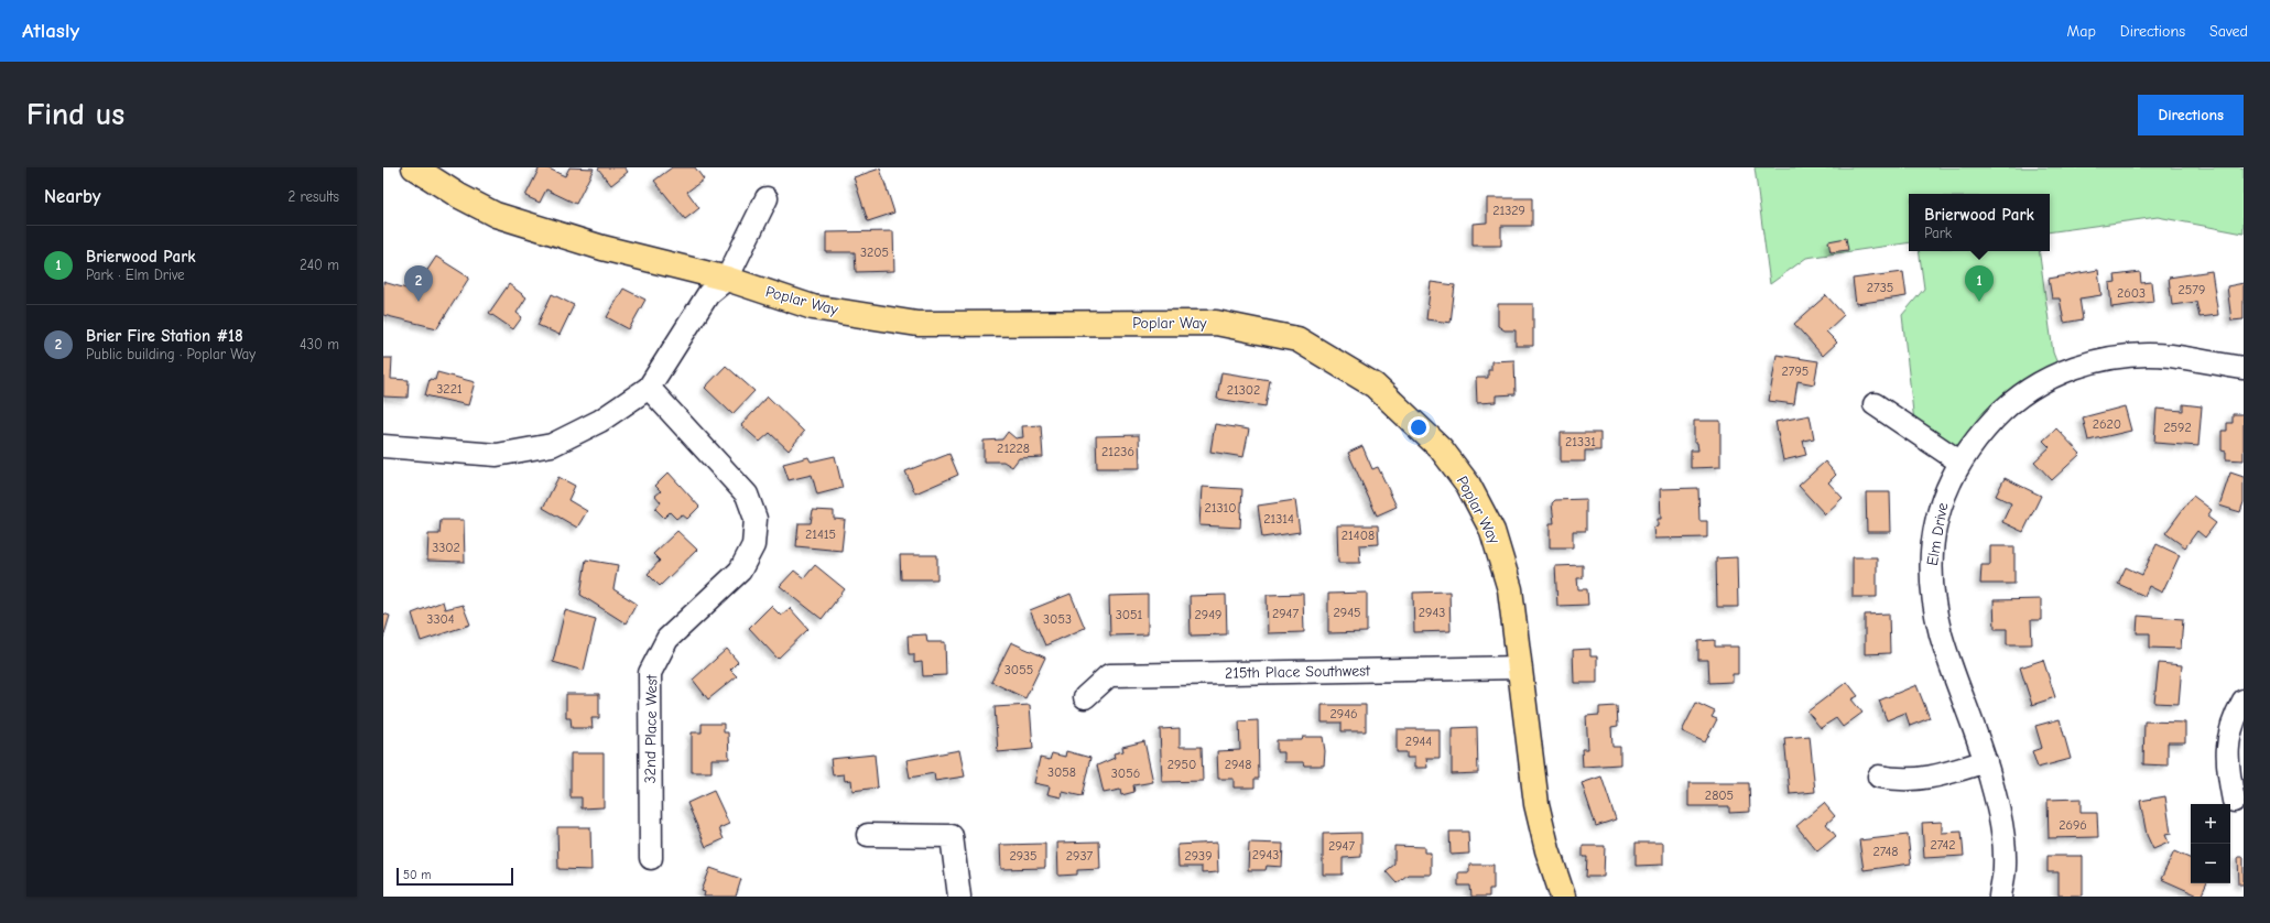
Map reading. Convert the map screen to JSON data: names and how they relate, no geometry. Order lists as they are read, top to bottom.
{
  "streets": {
    "main road": ["Poplar Way"],
    "street": ["Elm Drive", "215th Place Southwest", "32nd Place West"]
  },
  "crossings": [
    ["Poplar Way", "215th Place Southwest"]
  ],
  "house_numbers": [
    "21329",
    "3205",
    "2735",
    "2579",
    "2603",
    "2795",
    "3221",
    "21302",
    "2620",
    "2592",
    "21331",
    "21228",
    "21236",
    "21310",
    "21314",
    "21415",
    "21408",
    "3302",
    "2945",
    "2943",
    "2947",
    "3051",
    "2949",
    "3304",
    "3053",
    "3055",
    "2946",
    "2944",
    "2950",
    "2948",
    "3058",
    "3056",
    "2805",
    "2696",
    "2742",
    "2947",
    "2748",
    "2943",
    "2935",
    "2937",
    "2939"
  ],
  "scale_bar": "50 m",
  "page": {
    "header": "Atlasly",
    "nav": ["Map", "Directions", "Saved"],
    "buttons": "Directions",
    "title": "Find us",
    "heading": ["Nearby", "2 results"],
    "popup": ["Brierwood Park", "Park"],
    "list": [
      {
        "mark": "1",
        "name": "Brierwood Park",
        "note": "Park · Elm Drive",
        "value": "240 m"
      },
      {
        "mark": "2",
        "name": "Brier Fire Station #18",
        "note": "Public building · Poplar Way",
        "value": "430 m"
      }
    ],
    "pins": ["1", "2"],
    "map_buttons": ["+", "−"],
    "scale": "50 m"
  }
}
